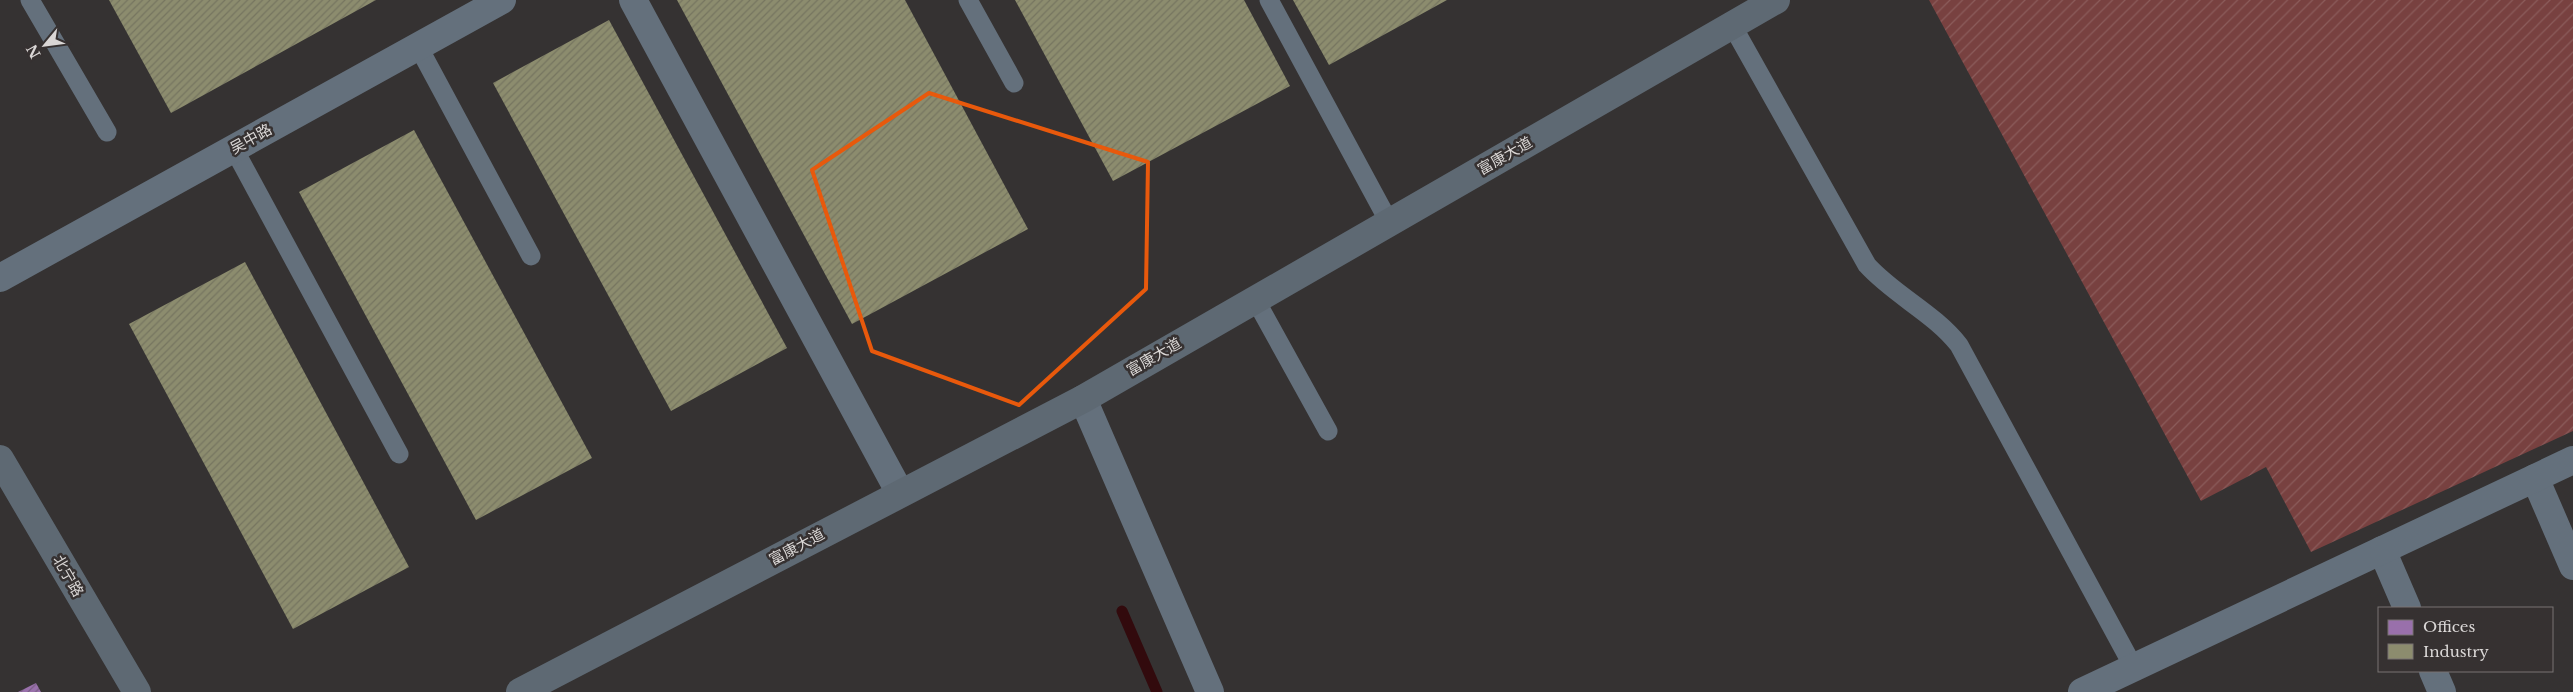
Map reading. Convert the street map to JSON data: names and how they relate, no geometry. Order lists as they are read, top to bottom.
{
  "streets": {
    "street": ["吴中路", "富康大道", "北宁路"]
  },
  "legend": ["Offices", "Industry"],
  "north": "bottom left"
}
